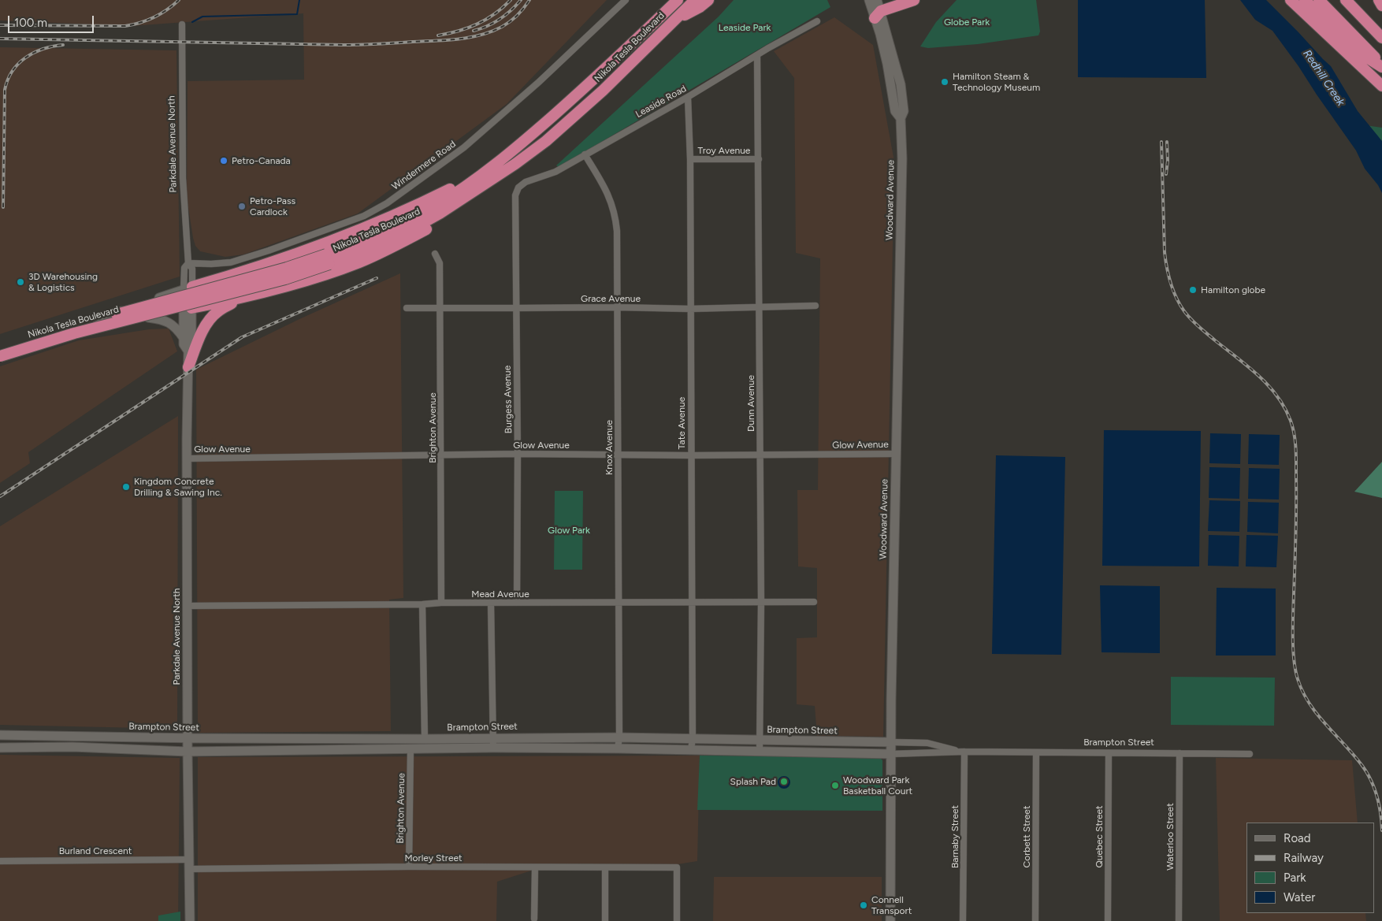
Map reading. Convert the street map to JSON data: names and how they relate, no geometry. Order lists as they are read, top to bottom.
{
  "streets": {
    "highway": ["Nikola Tesla Boulevard"],
    "main road": ["Parkdale Avenue North", "Woodward Avenue", "Brampton Street"],
    "street": [
      "Leaside Road",
      "Troy Avenue",
      "Windermere Road",
      "Grace Avenue",
      "Burgess Avenue",
      "Dunn Avenue",
      "Tate Avenue",
      "Brighton Avenue",
      "Glow Avenue",
      "Knox Avenue",
      "Mead Avenue",
      "Barnaby Street",
      "Corbett Street",
      "Quebec Street",
      "Waterloo Street",
      "Burland Crescent",
      "Morley Street"
    ]
  },
  "crossings": [
    ["Leaside Road", "Burgess Avenue"],
    ["Leaside Road", "Dunn Avenue"],
    ["Leaside Road", "Tate Avenue"],
    ["Leaside Road", "Knox Avenue"],
    ["Parkdale Avenue North", "Windermere Road"],
    ["Parkdale Avenue North", "Glow Avenue"],
    ["Parkdale Avenue North", "Mead Avenue"],
    ["Parkdale Avenue North", "Brampton Street"],
    ["Parkdale Avenue North", "Burland Crescent"],
    ["Parkdale Avenue North", "Morley Street"],
    ["Troy Avenue", "Dunn Avenue"],
    ["Troy Avenue", "Tate Avenue"],
    ["Woodward Avenue", "Glow Avenue"],
    ["Woodward Avenue", "Brampton Street"],
    ["Grace Avenue", "Burgess Avenue"],
    ["Grace Avenue", "Dunn Avenue"],
    ["Grace Avenue", "Tate Avenue"],
    ["Grace Avenue", "Brighton Avenue"],
    ["Grace Avenue", "Knox Avenue"],
    ["Burgess Avenue", "Glow Avenue"],
    ["Burgess Avenue", "Mead Avenue"],
    ["Dunn Avenue", "Glow Avenue"],
    ["Dunn Avenue", "Mead Avenue"],
    ["Dunn Avenue", "Brampton Street"],
    ["Tate Avenue", "Glow Avenue"],
    ["Tate Avenue", "Mead Avenue"],
    ["Tate Avenue", "Brampton Street"],
    ["Brighton Avenue", "Glow Avenue"],
    ["Brighton Avenue", "Mead Avenue"],
    ["Brighton Avenue", "Brampton Street"],
    ["Brighton Avenue", "Morley Street"],
    ["Glow Avenue", "Knox Avenue"],
    ["Knox Avenue", "Mead Avenue"],
    ["Knox Avenue", "Brampton Street"],
    ["Brampton Street", "Barnaby Street"],
    ["Brampton Street", "Corbett Street"],
    ["Brampton Street", "Quebec Street"],
    ["Brampton Street", "Waterloo Street"],
    ["Burland Crescent", "Morley Street"]
  ],
  "water": ["Redhill Creek"],
  "parks": ["Globe Park", "Leaside Park", "Glow Park"],
  "places": [
    "Hamilton Steam & Technology Museum",
    "Petro-Canada",
    "Petro-Pass Cardlock",
    "3D Warehousing & Logistics",
    "Hamilton globe",
    "Kingdom Concrete Drilling & Sawing Inc.",
    "Splash Pad",
    "Woodward Park Basketball Court",
    "Connell Transport"
  ],
  "legend": [
    "Road",
    "Railway",
    "Park",
    "Water"
  ],
  "scale_bar": "100 m"
}
